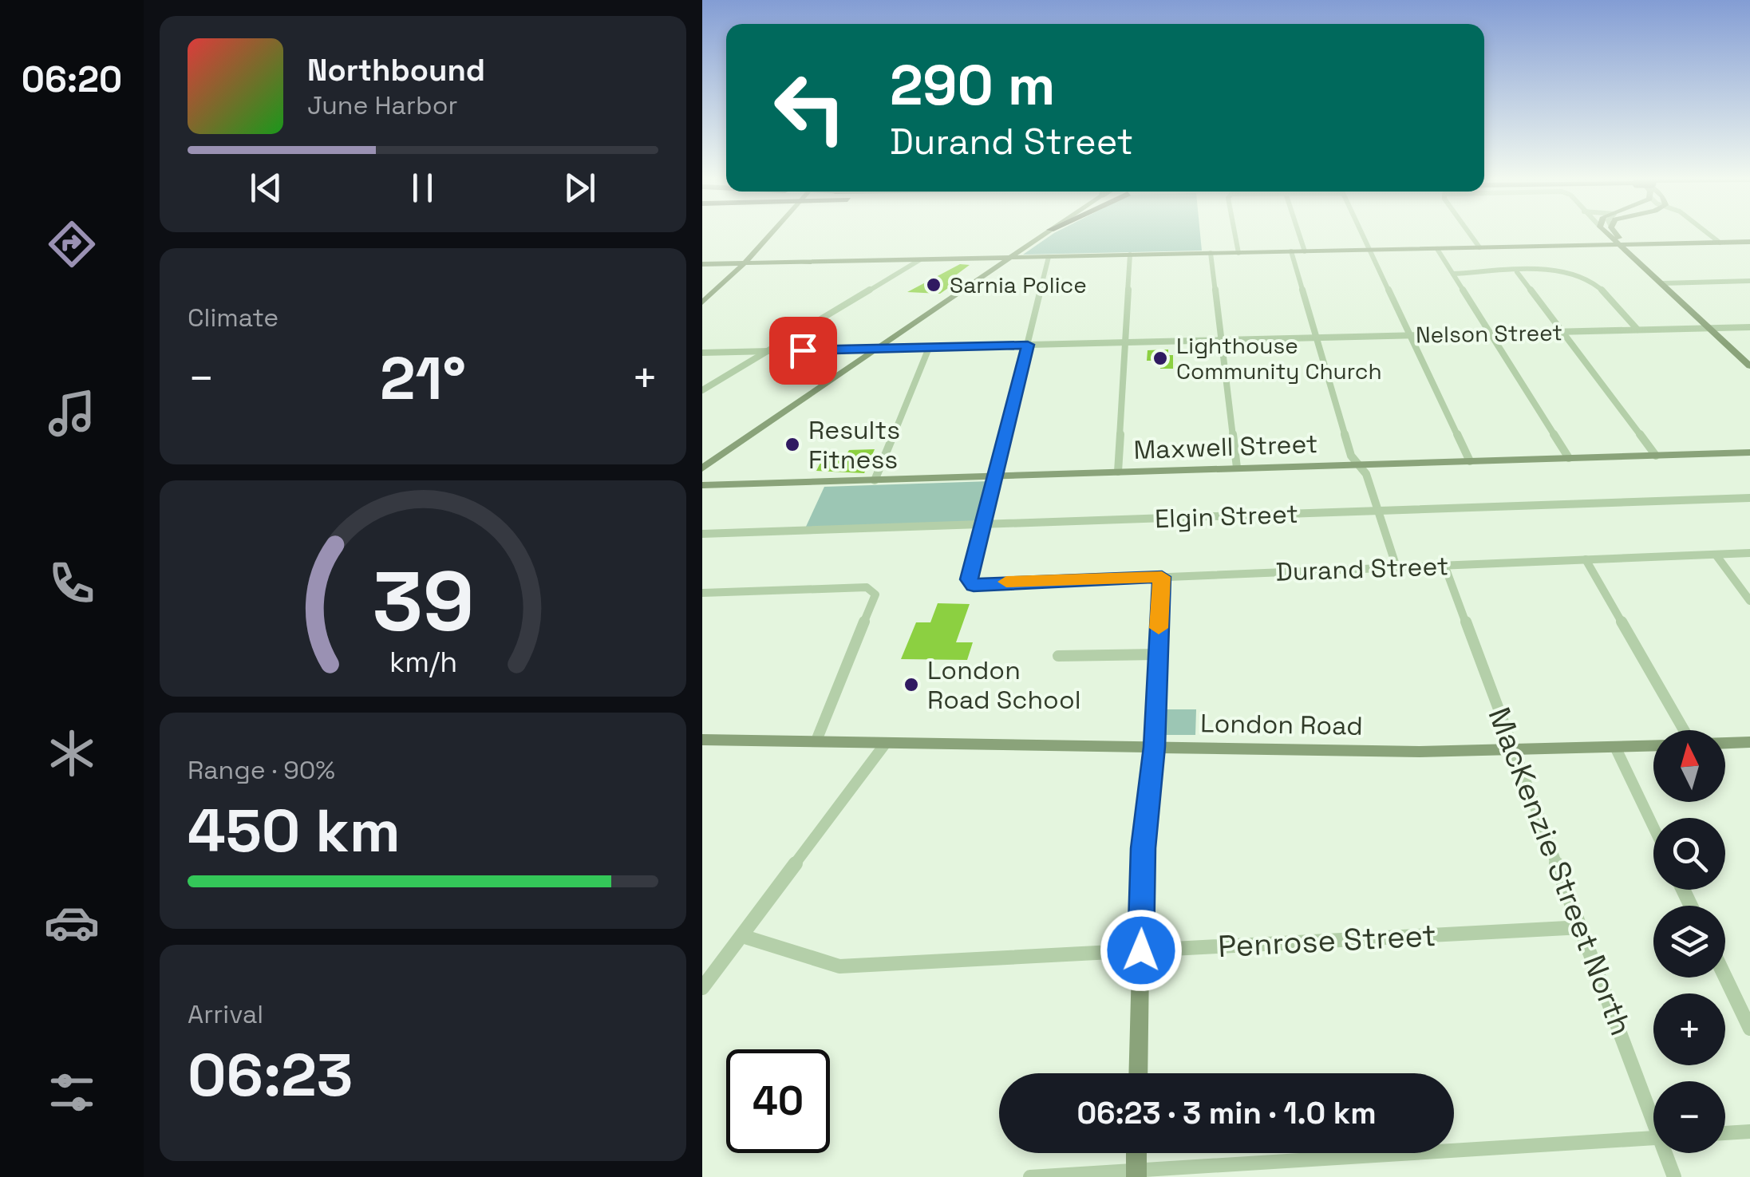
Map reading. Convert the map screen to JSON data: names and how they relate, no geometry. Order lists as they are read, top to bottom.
{
  "streets": {
    "main road": ["Maxwell Street", "London Road"],
    "street": [
      "Nelson Street",
      "Elgin Street",
      "Durand Street",
      "MacKenzie Street North",
      "Penrose Street"
    ]
  },
  "crossings": [
    ["Elgin Street", "Durand Street"],
    ["Durand Street", "MacKenzie Street North"],
    ["London Road", "MacKenzie Street North"],
    ["MacKenzie Street North", "Penrose Street"]
  ],
  "places": [
    "Sarnia Police",
    "Lighthouse Community Church",
    "Results Fitness",
    "London Road School"
  ],
  "north": "top",
  "page": {
    "tabs": "06:20",
    "turn": ["290 m", "Durand Street"],
    "song": ["Northbound", "June Harbor"],
    "tile": [
      "Climate",
      ["Range · 90%", "450 km"],
      ["Arrival", "06:23"]
    ],
    "heat": ["−", "21°", "+"],
    "map_buttons": ["+", "−"],
    "limit": "40",
    "trip": "06:23 · 3 min · 1.0 km",
    "gauge": ["39", "km/h"]
  }
}
